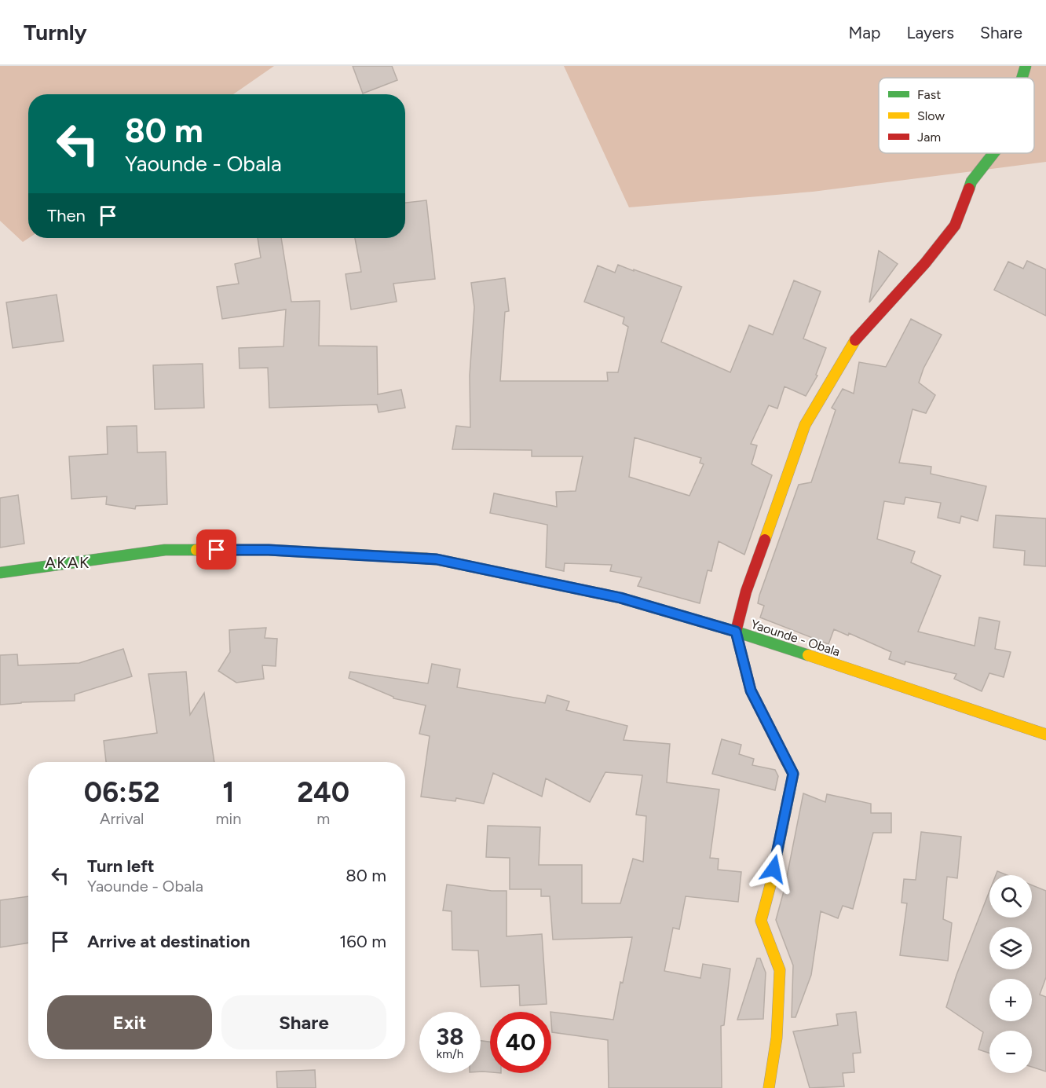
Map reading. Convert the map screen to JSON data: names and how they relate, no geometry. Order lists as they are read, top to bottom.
{
  "streets": {
    "main road": ["Yaounde - Obala"]
  },
  "districts": ["AKAK"],
  "legend": ["Fast", "Slow", "Jam"],
  "page": {
    "header": "Turnly",
    "nav": ["Map", "Layers", "Share"],
    "turn": ["80 m", "Yaounde - Obala"],
    "then": "Then",
    "eta": [
      "06:52",
      "Arrival",
      "1",
      "min",
      "240",
      "m"
    ],
    "list": [
      {
        "name": "Turn left",
        "note": "Yaounde - Obala",
        "value": "80 m"
      },
      {
        "name": "Arrive at destination",
        "value": "160 m"
      }
    ],
    "map_buttons": ["+", "−"],
    "buttons": ["Exit", "Share"],
    "speed": "38 km/h",
    "limit": "40"
  }
}
